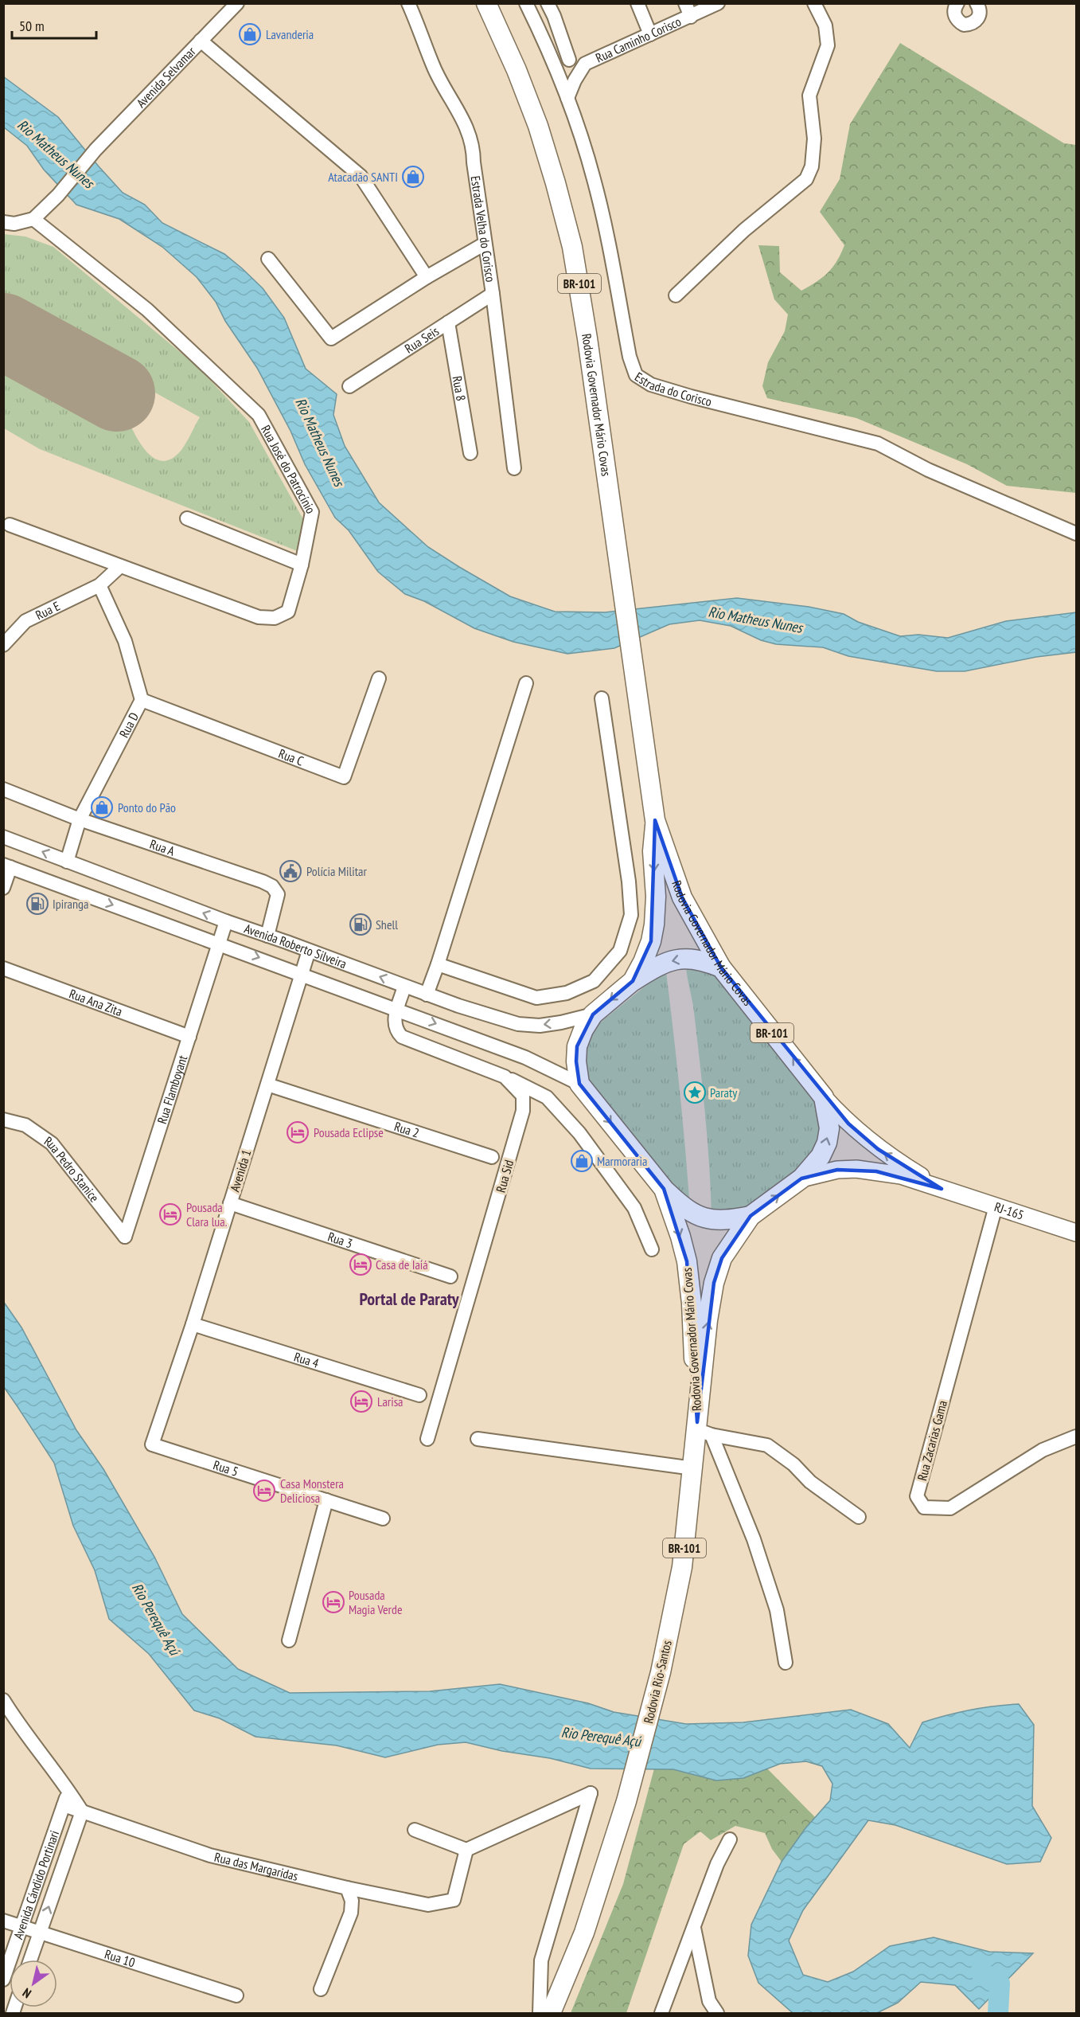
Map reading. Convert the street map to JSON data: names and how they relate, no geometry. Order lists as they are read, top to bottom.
{
  "streets": {
    "highway": ["BR-101", "Rodovia Governador Mário Covas", "Rodovia Rio-Santos"],
    "main road": ["RJ-165"],
    "street": [
      "Rua Caminho Corisco",
      "Avenida Selvamar",
      "Estrada Velha do Corisco",
      "Rua Seis",
      "Estrada do Corisco",
      "Rua 8",
      "Rua José do Patrocínio",
      "Rua E",
      "Rua D",
      "Rua C",
      "Rua A",
      "Avenida Roberto Silveira",
      "Rua Ana Zita",
      "Rua Flamboyant",
      "Rua 2",
      "Rua Pedro Stanice",
      "Avenida 1",
      "Rua Sid",
      "Rua 3",
      "Rua 4",
      "Rua Zacarias Gama",
      "Rua 5",
      "Rua das Margaridas",
      "Avenida Cándido Portinari",
      "Rua 10"
    ]
  },
  "crossings": [
    ["Rua Caminho Corisco", "Estrada do Corisco"],
    ["Avenida Selvamar", "Rua José do Patrocínio"],
    ["Estrada Velha do Corisco", "Rua Seis"],
    ["Rua Seis", "Rua 8"],
    ["Rodovia Governador Mário Covas", "Avenida Roberto Silveira"],
    ["Rodovia Governador Mário Covas", "RJ-165"],
    ["Rodovia Governador Mário Covas", "Rodovia Rio-Santos"],
    ["Rua José do Patrocínio", "Rua E"],
    ["Rua E", "Rua D"],
    ["Rua D", "Rua C"],
    ["Rua D", "Rua A"],
    ["Rua D", "Avenida Roberto Silveira"],
    ["Rua A", "Avenida Roberto Silveira"],
    ["Avenida Roberto Silveira", "Rua Flamboyant"],
    ["Avenida Roberto Silveira", "Avenida 1"],
    ["Avenida Roberto Silveira", "Rua Sid"],
    ["Rua Ana Zita", "Rua Flamboyant"],
    ["Rua Flamboyant", "Rua Pedro Stanice"],
    ["Rua 2", "Avenida 1"],
    ["Avenida 1", "Rua 3"],
    ["Avenida 1", "Rua 4"],
    ["Avenida 1", "Rua 5"],
    ["RJ-165", "Rua Zacarias Gama"],
    ["Rua das Margaridas", "Avenida Cándido Portinari"],
    ["Avenida Cándido Portinari", "Rua 10"]
  ],
  "districts": ["Portal de Paraty"],
  "water": ["Rio Matheus Nunes", "Rio Perequê Açú"],
  "places": {
    "shop": [
      "Lavanderia",
      "Atacadão SANTI",
      "Ponto do Pão",
      "Marmoraria"
    ],
    "public building": ["Polícia Militar"],
    "fuel station": ["Ipiranga", "Shell"],
    "place": ["Paraty"],
    "hotel": [
      "Pousada Eclipse",
      "Pousada Clara lua.",
      "Casa de Iaiá",
      "Larisa",
      "Casa Monstera Deliciosa",
      "Pousada Magia Verde"
    ]
  },
  "scale_bar": "50 m",
  "north": "bottom left"
}
